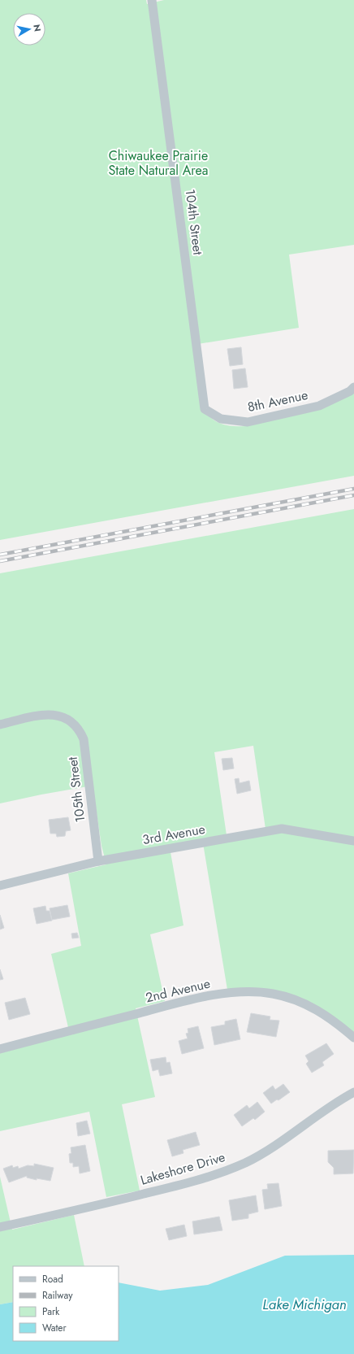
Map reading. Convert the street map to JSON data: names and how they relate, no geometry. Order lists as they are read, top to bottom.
{
  "streets": {
    "street": [
      "104th Street",
      "8th Avenue",
      "105th Street",
      "3rd Avenue",
      "2nd Avenue",
      "Lakeshore Drive"
    ]
  },
  "crossings": [
    ["104th Street", "8th Avenue"],
    ["105th Street", "3rd Avenue"]
  ],
  "water": ["Lake Michigan"],
  "parks": ["Chiwaukee Prairie State Natural Area"],
  "legend": [
    "Road",
    "Railway",
    "Park",
    "Water"
  ],
  "north": "right"
}
